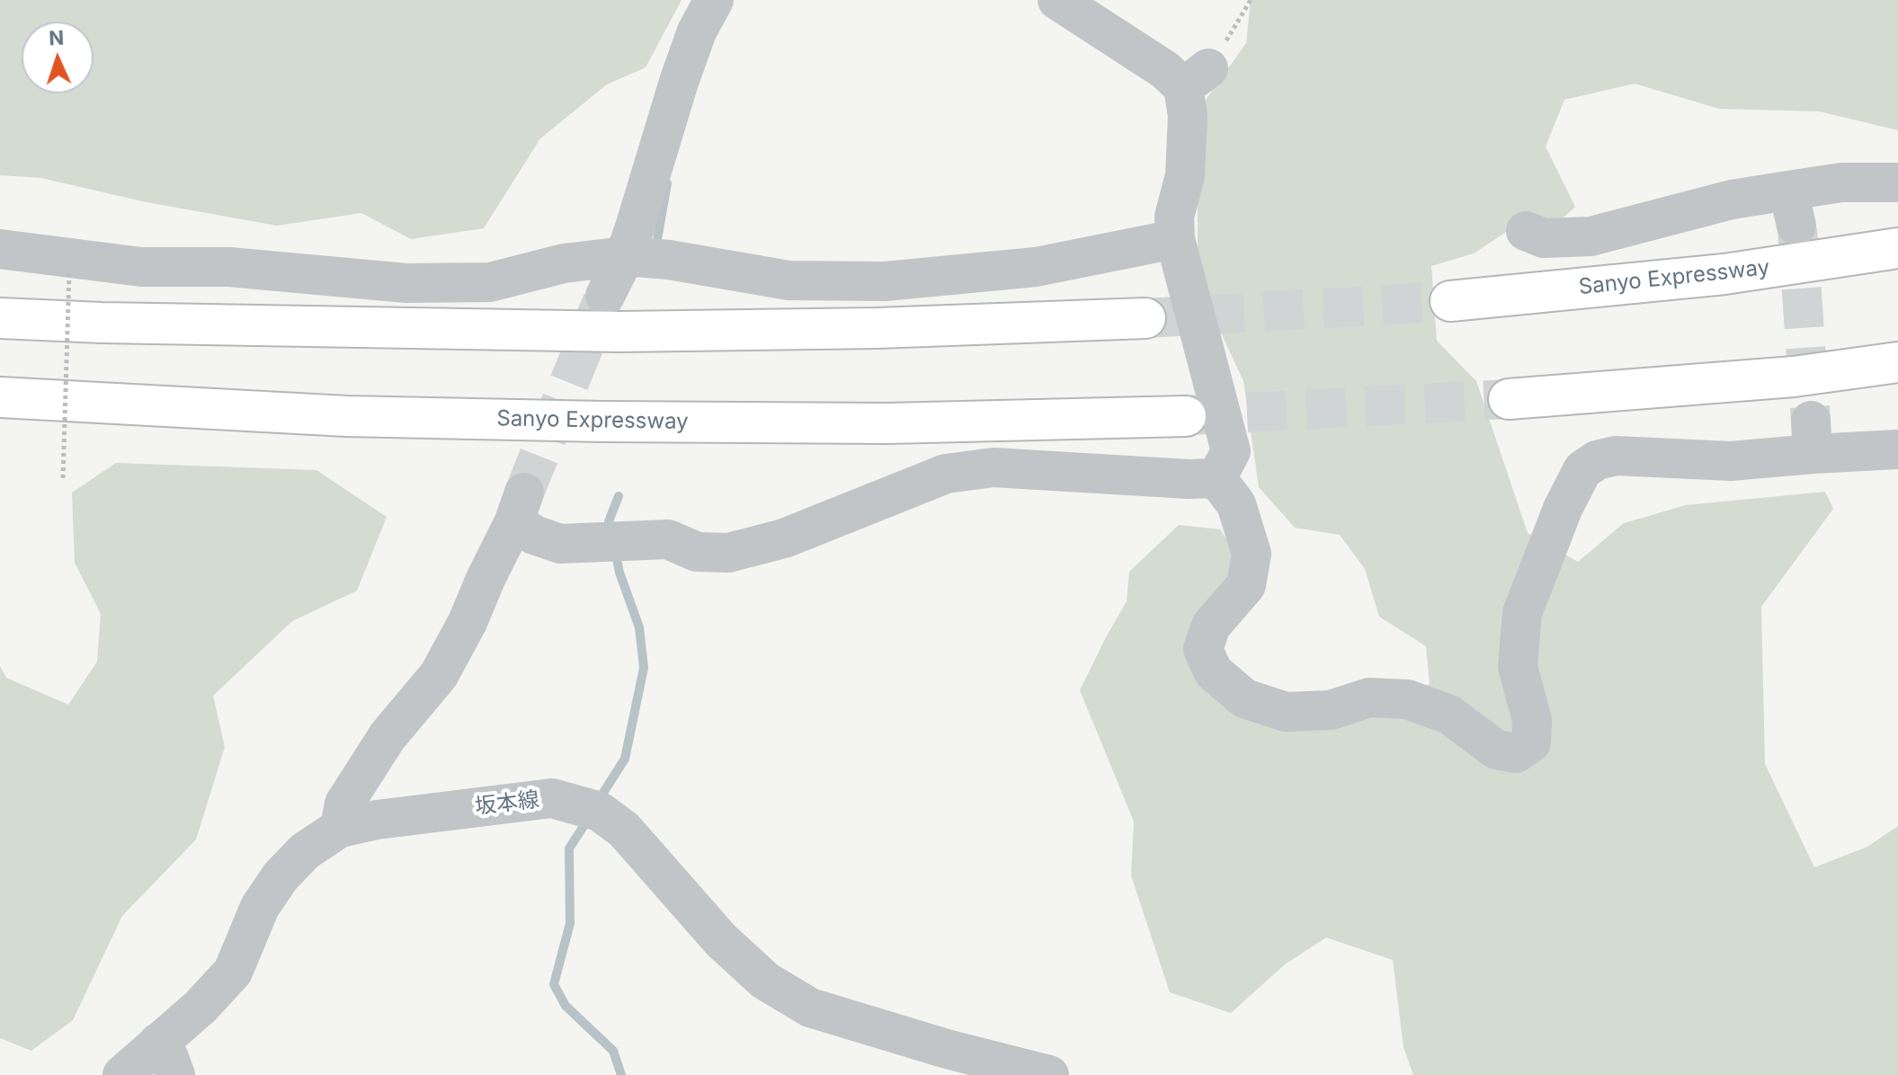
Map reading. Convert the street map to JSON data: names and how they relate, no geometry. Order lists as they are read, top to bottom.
{
  "streets": {
    "highway": ["Sanyo Expressway"],
    "street": ["坂本線"]
  },
  "north": "top"
}
